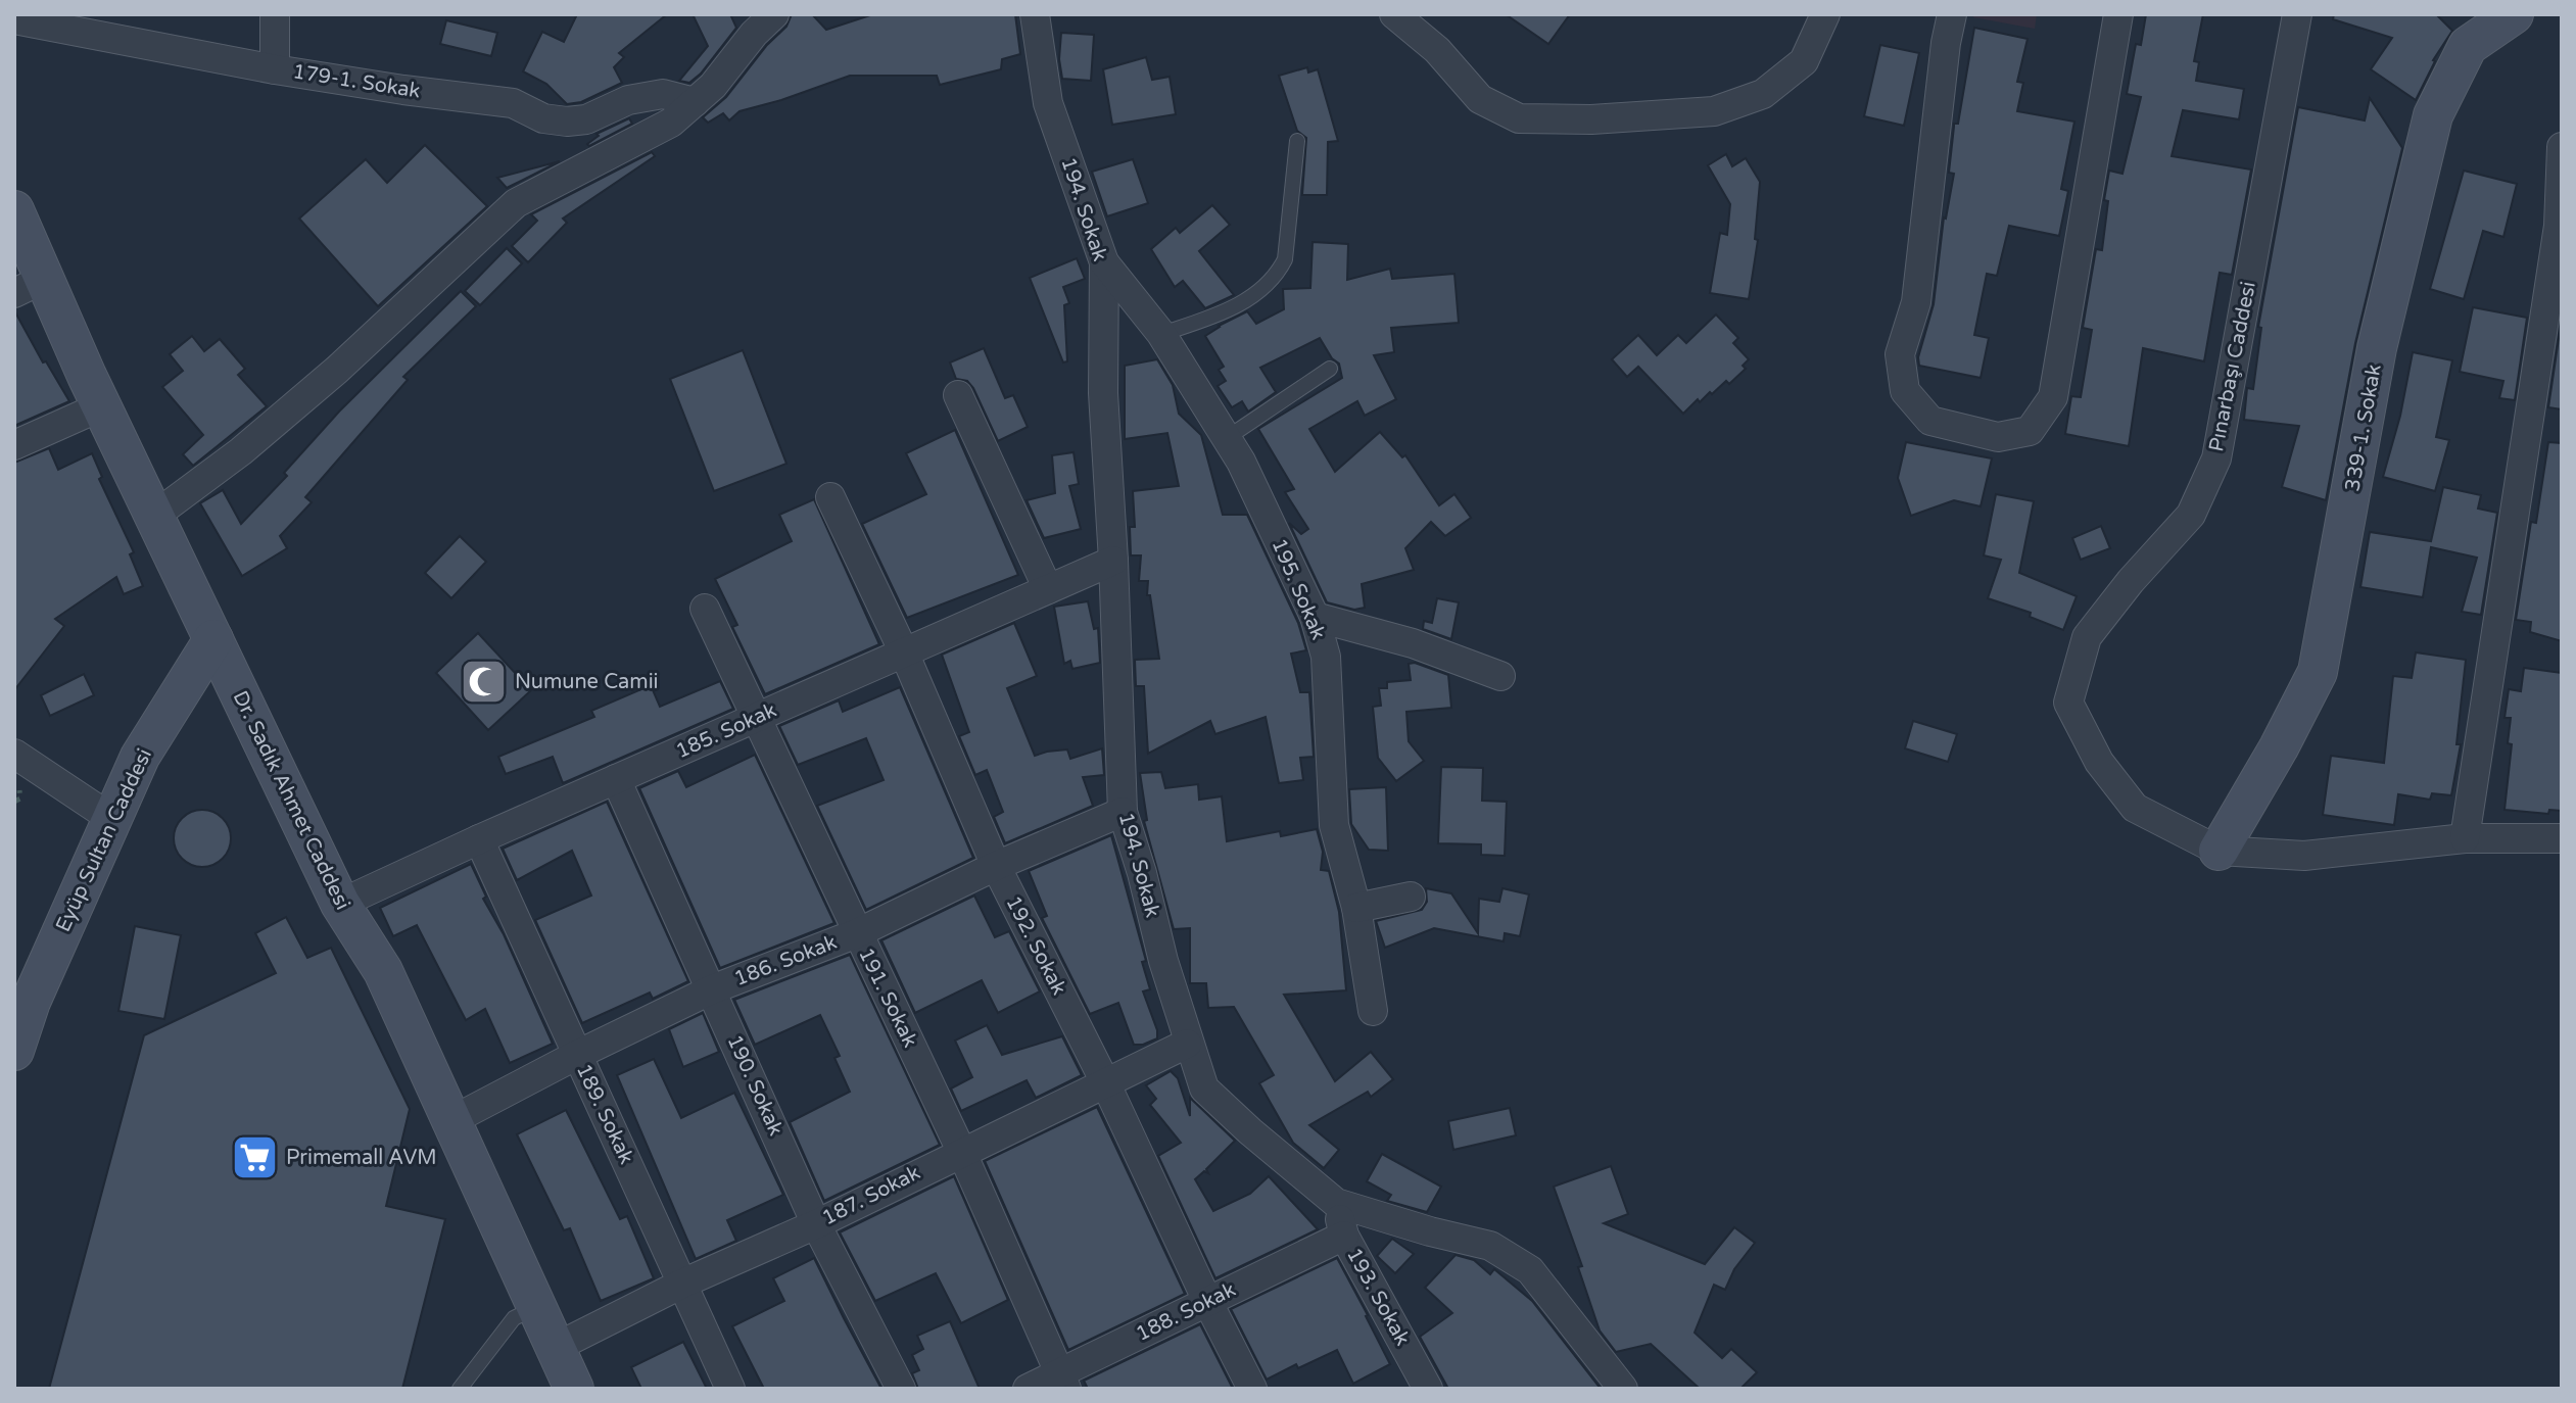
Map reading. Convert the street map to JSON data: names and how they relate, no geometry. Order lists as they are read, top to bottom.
{
  "streets": {
    "street": [
      "179-1. Sokak",
      "194. Sokak",
      "Pınarbaşı Caddesi",
      "339-1. Sokak",
      "195. Sokak",
      "185. Sokak",
      "Dr. Sadık Ahmet Caddesi",
      "Eyüp Sultan Caddesi",
      "192. Sokak",
      "186. Sokak",
      "191. Sokak",
      "190. Sokak",
      "189. Sokak",
      "187. Sokak",
      "193. Sokak",
      "188. Sokak"
    ]
  },
  "crossings": [
    ["194. Sokak", "195. Sokak"],
    ["194. Sokak", "185. Sokak"],
    ["194. Sokak", "186. Sokak"],
    ["194. Sokak", "187. Sokak"],
    ["194. Sokak", "193. Sokak"],
    ["Pınarbaşı Caddesi", "339-1. Sokak"],
    ["185. Sokak", "Dr. Sadık Ahmet Caddesi"],
    ["185. Sokak", "192. Sokak"],
    ["185. Sokak", "191. Sokak"],
    ["185. Sokak", "190. Sokak"],
    ["185. Sokak", "189. Sokak"],
    ["Dr. Sadık Ahmet Caddesi", "Eyüp Sultan Caddesi"],
    ["Dr. Sadık Ahmet Caddesi", "186. Sokak"],
    ["Dr. Sadık Ahmet Caddesi", "187. Sokak"],
    ["192. Sokak", "186. Sokak"],
    ["192. Sokak", "187. Sokak"],
    ["192. Sokak", "188. Sokak"],
    ["186. Sokak", "191. Sokak"],
    ["186. Sokak", "190. Sokak"],
    ["186. Sokak", "189. Sokak"],
    ["191. Sokak", "187. Sokak"],
    ["191. Sokak", "188. Sokak"],
    ["190. Sokak", "187. Sokak"],
    ["189. Sokak", "187. Sokak"],
    ["193. Sokak", "188. Sokak"]
  ],
  "places": {
    "mosque": ["Numune Camii"],
    "supermarket": ["Primemall AVM"]
  }
}
